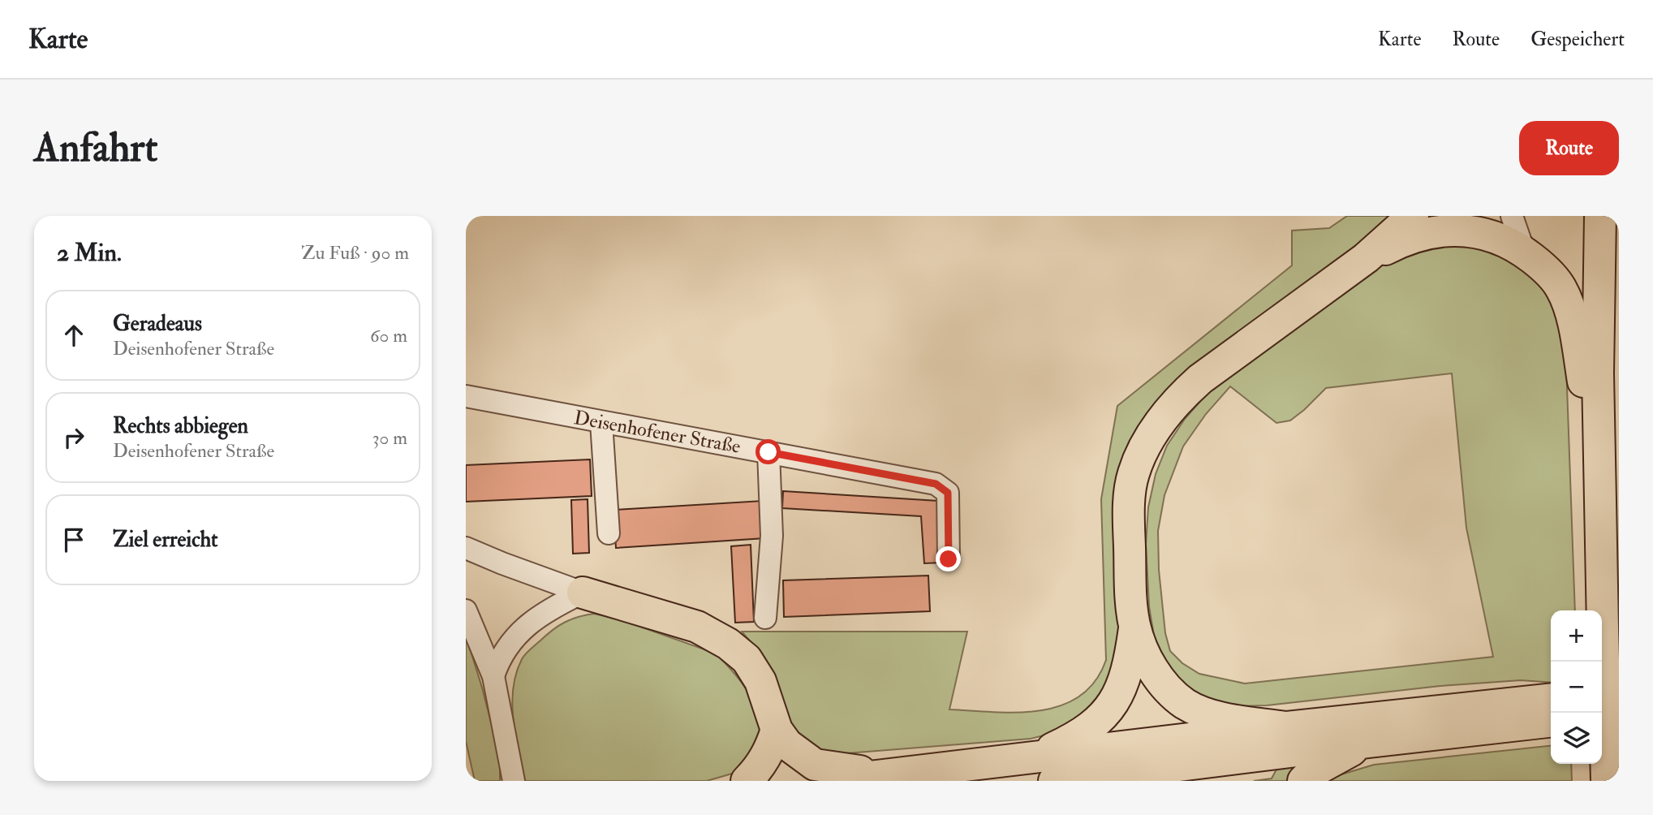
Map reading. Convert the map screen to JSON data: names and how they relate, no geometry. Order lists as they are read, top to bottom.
{
  "streets": {
    "street": ["Deisenhofener Straße"]
  },
  "page": {
    "header": "Karte",
    "nav": ["Karte", "Route", "Gespeichert"],
    "buttons": "Route",
    "title": "Anfahrt",
    "heading": ["2 Min.", "Zu Fuß · 90 m"],
    "list": [
      ["Geradeaus", "Deisenhofener Straße", "60 m"],
      ["Rechts abbiegen", "Deisenhofener Straße", "30 m"],
      "Ziel erreicht"
    ],
    "map_buttons": ["+", "−"]
  }
}
